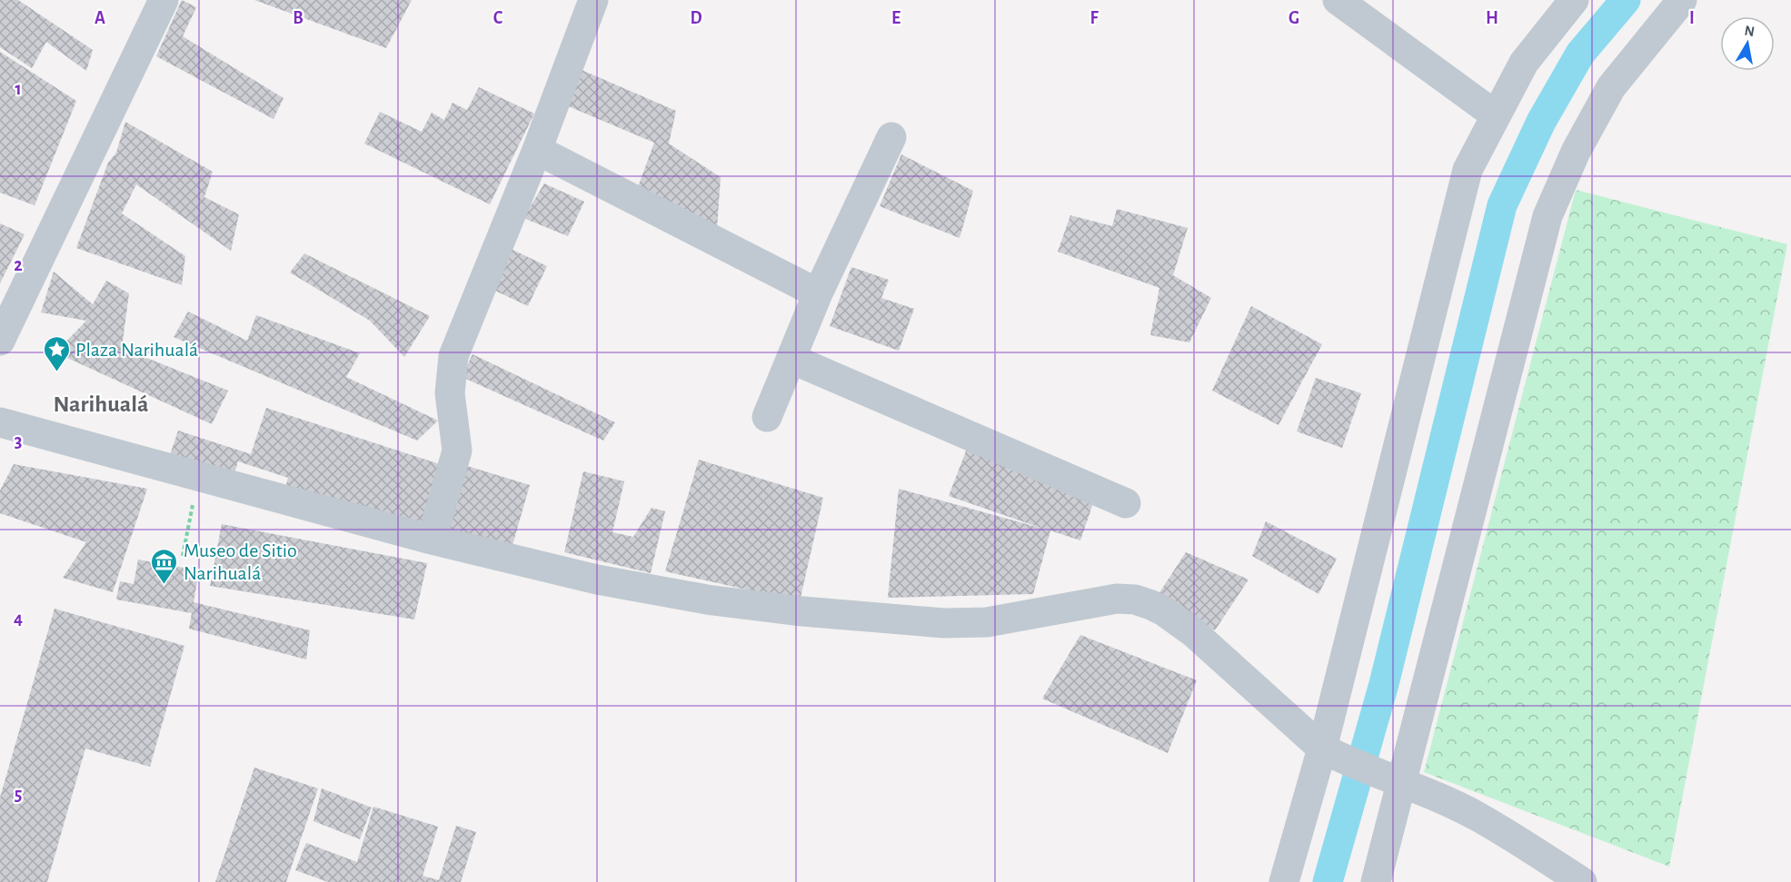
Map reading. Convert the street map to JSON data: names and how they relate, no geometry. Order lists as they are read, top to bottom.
{
  "districts": ["Narihualá"],
  "places": {
    "place": ["Plaza Narihualá"],
    "museum": ["Museo de Sitio Narihualá"]
  },
  "north": "top",
  "grid": {
    "columns": [
      "A",
      "B",
      "C",
      "D",
      "E",
      "F",
      "G",
      "H",
      "I"
    ],
    "rows": [
      "1",
      "2",
      "3",
      "4",
      "5"
    ]
  }
}
